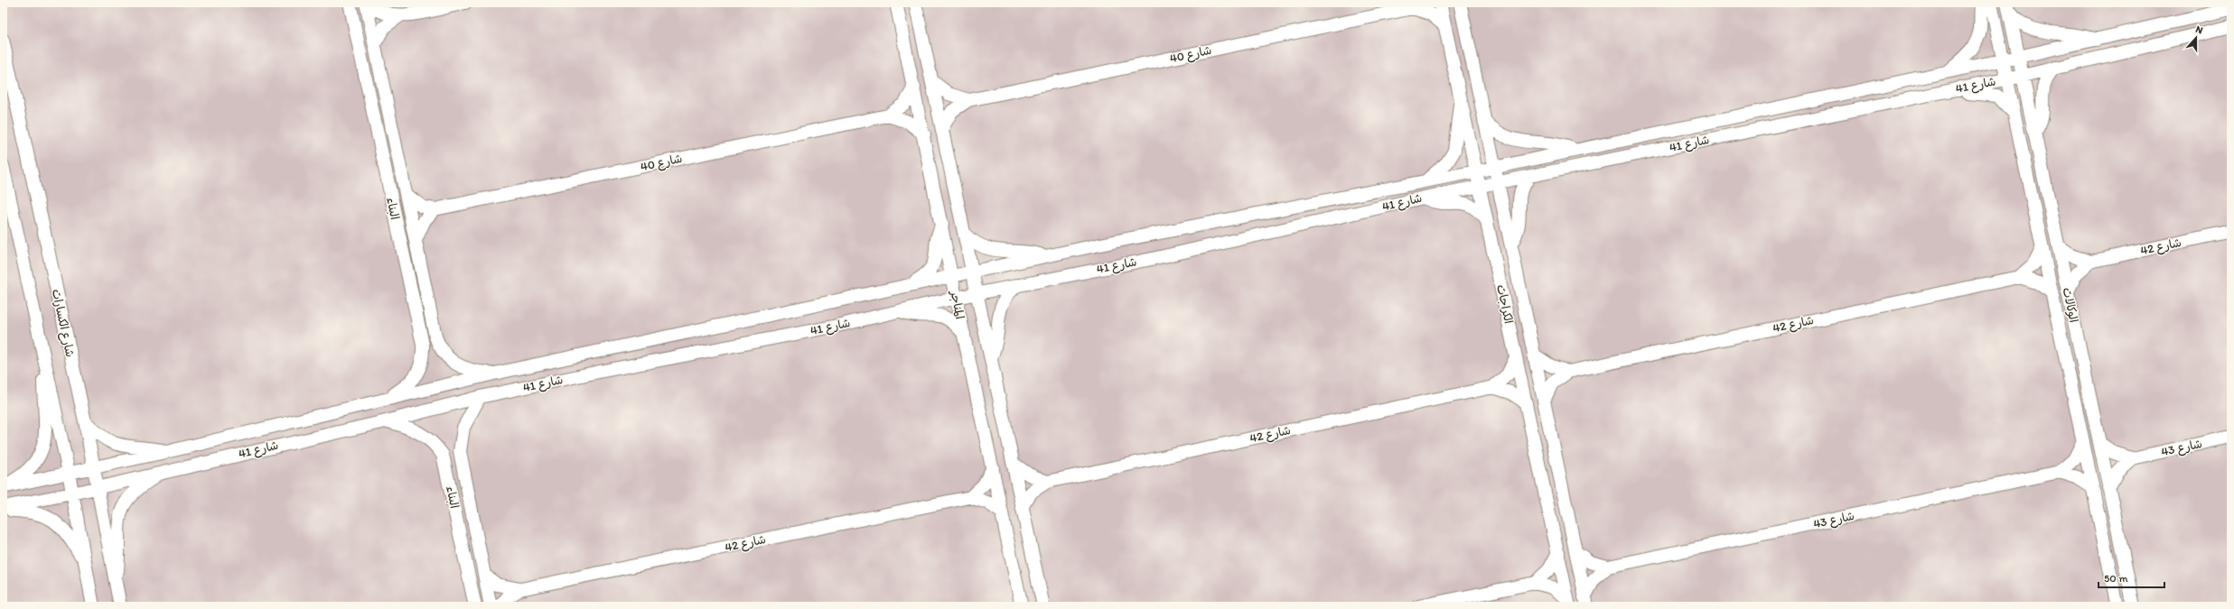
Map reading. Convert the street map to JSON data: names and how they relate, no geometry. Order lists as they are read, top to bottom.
{
  "streets": {
    "street": [
      "شارع 40",
      "شارع 41",
      "البناء",
      "شارع 42",
      "الكراجات",
      "المناجر",
      "الوكالات",
      "شارع الكسارات",
      "شارع 43"
    ]
  },
  "crossings": [
    ["شارع 40", "الكراجات"],
    ["شارع 40", "المناجر"],
    ["شارع 41", "البناء"],
    ["شارع 41", "الكراجات"],
    ["شارع 41", "المناجر"],
    ["شارع 41", "الوكالات"],
    ["شارع 41", "شارع الكسارات"],
    ["البناء", "شارع 42"],
    ["شارع 42", "الكراجات"],
    ["شارع 42", "المناجر"],
    ["شارع 42", "الوكالات"],
    ["الكراجات", "شارع 43"],
    ["الوكالات", "شارع 43"]
  ],
  "scale_bar": "50 m",
  "north": "top"
}
